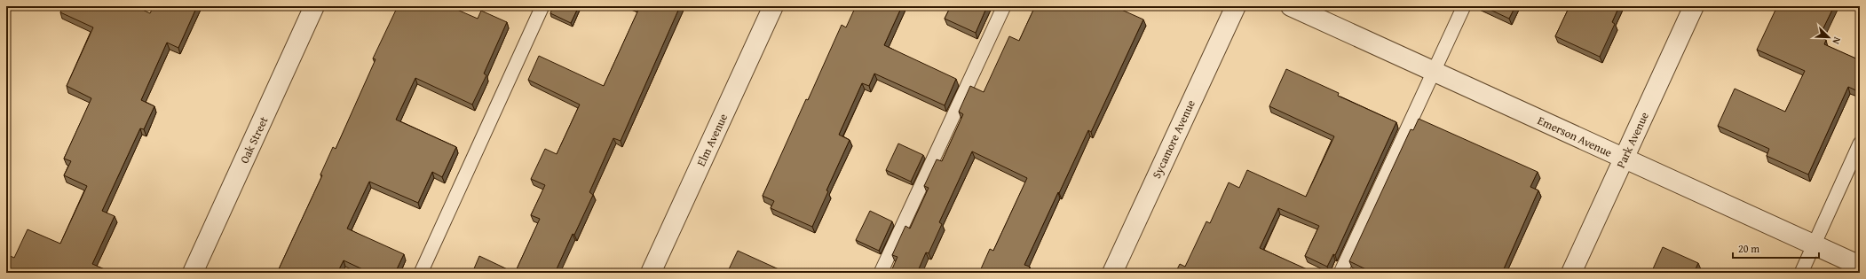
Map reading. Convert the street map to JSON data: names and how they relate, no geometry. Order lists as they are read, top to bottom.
{
  "streets": {
    "street": [
      "Emerson Avenue",
      "Sycamore Avenue",
      "Oak Street",
      "Elm Avenue",
      "Park Avenue"
    ]
  },
  "crossings": [
    ["Emerson Avenue", "Park Avenue"]
  ],
  "scale_bar": "20 m",
  "north": "bottom right"
}
